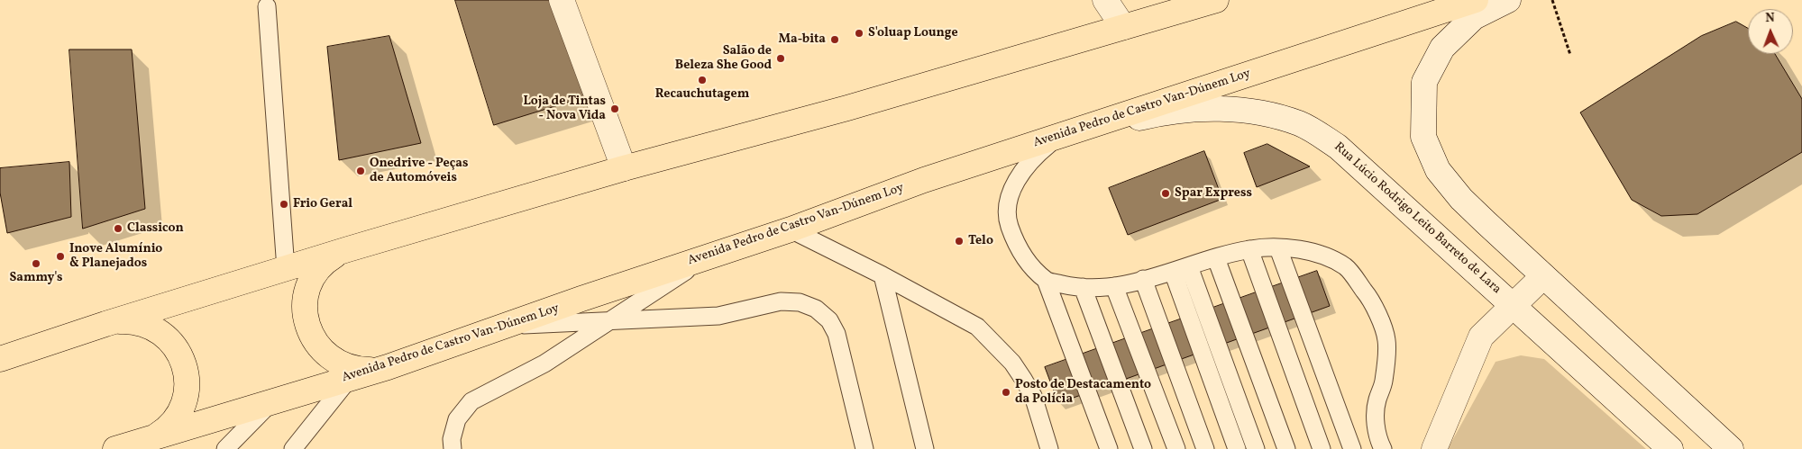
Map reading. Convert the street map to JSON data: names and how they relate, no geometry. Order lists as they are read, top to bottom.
{
  "streets": {
    "highway": ["Avenida Pedro de Castro Van-Dúnem Loy"],
    "street": ["Rua Lúcio Rodrigo Leito Barreto de Lara"]
  },
  "crossings": [
    ["Avenida Pedro de Castro Van-Dúnem Loy", "Rua Lúcio Rodrigo Leito Barreto de Lara"]
  ],
  "places": [
    "S'oluap Lounge",
    "Ma-bita",
    "Salão de Beleza She Good",
    "Recauchutagem",
    "Loja de Tintas - Nova Vida",
    "Onedrive - Peças de Automóveis",
    "Spar Express",
    "Frio Geral",
    "Classicon",
    "Telo",
    "Inove Alumínio & Planejados",
    "Sammy's",
    "Posto de Destacamento da Polícia"
  ],
  "north": "top"
}
